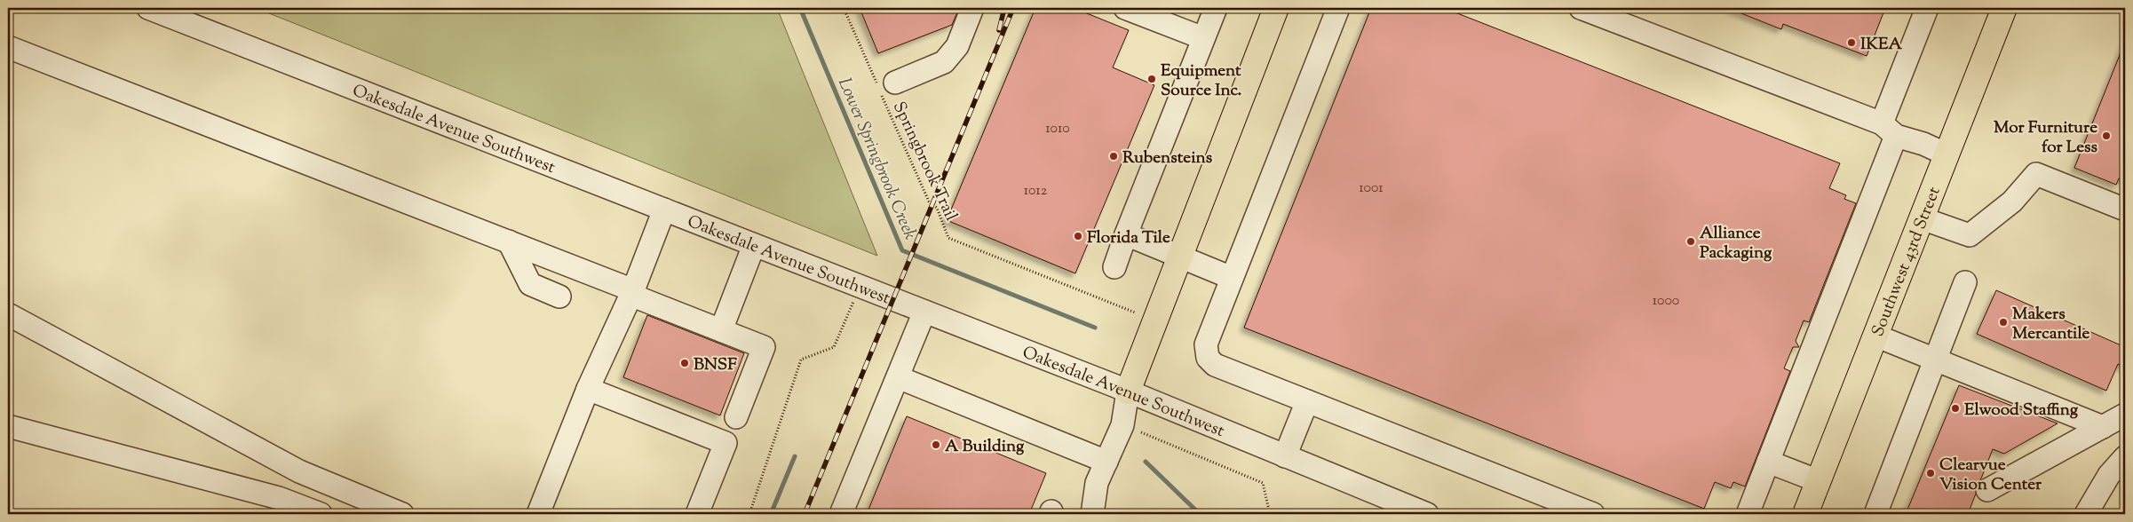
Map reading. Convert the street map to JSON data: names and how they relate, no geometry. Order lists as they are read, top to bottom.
{
  "streets": {
    "main road": ["Southwest 43rd Street"],
    "street": ["Oakesdale Avenue Southwest"],
    "path": ["Springbrook Trail"]
  },
  "water": ["Lower Springbrook Creek"],
  "places": [
    "IKEA",
    "Equipment Source Inc.",
    "Mor Furniture for Less",
    "Rubensteins",
    "Florida Tile",
    "Alliance Packaging",
    "Makers Mercantile",
    "BNSF",
    "Elwood Staffing",
    "A Building",
    "Clearvue Vision Center"
  ],
  "house_numbers": [
    "1010",
    "1001",
    "1012",
    "1000"
  ]
}
